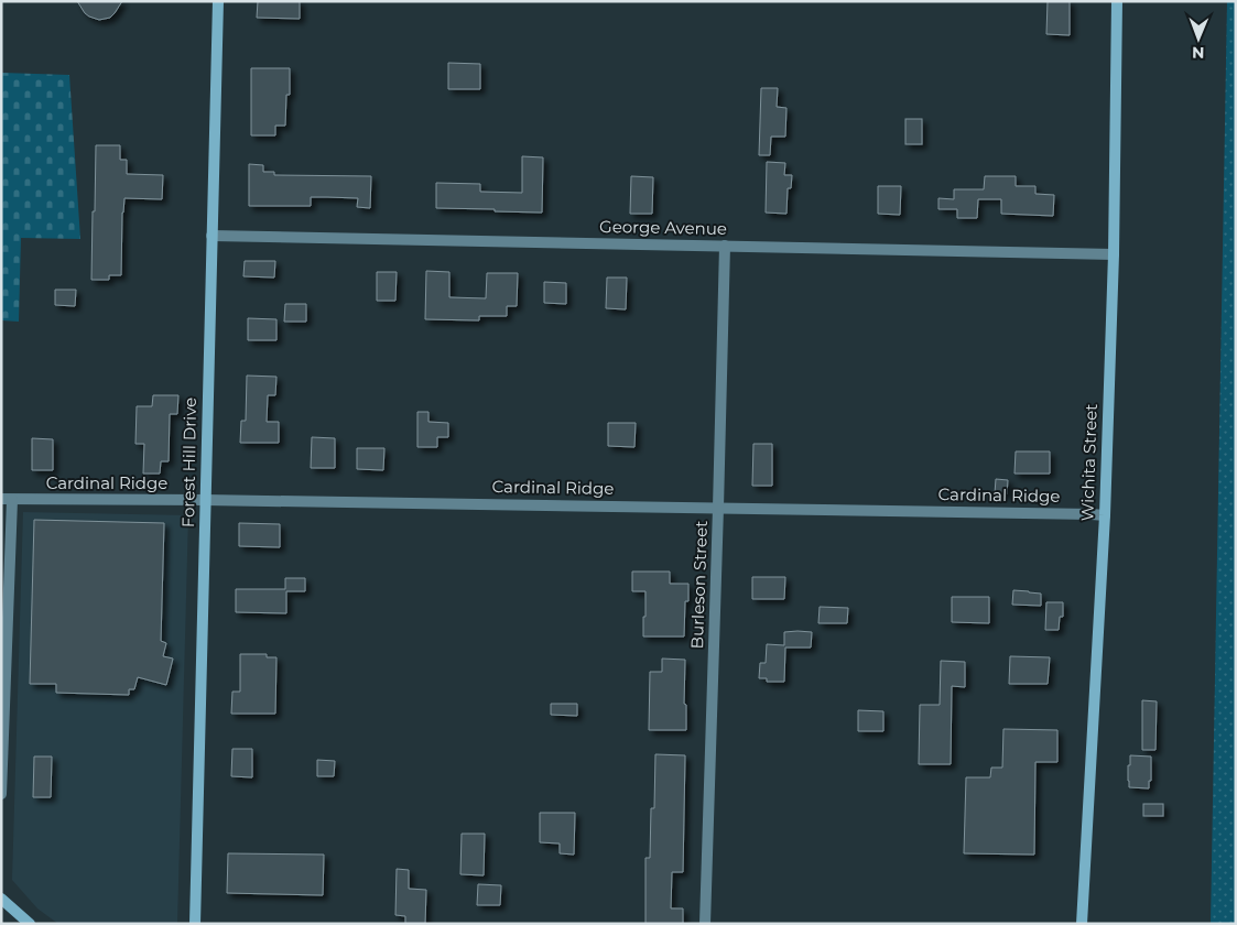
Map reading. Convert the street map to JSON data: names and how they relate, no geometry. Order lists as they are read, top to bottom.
{
  "streets": {
    "street": [
      "George Avenue",
      "Forest Hill Drive",
      "Wichita Street",
      "Cardinal Ridge",
      "Burleson Street"
    ]
  },
  "crossings": [
    ["George Avenue", "Forest Hill Drive"],
    ["George Avenue", "Wichita Street"],
    ["George Avenue", "Burleson Street"],
    ["Forest Hill Drive", "Cardinal Ridge"],
    ["Wichita Street", "Cardinal Ridge"],
    ["Cardinal Ridge", "Burleson Street"]
  ],
  "north": "bottom"
}
